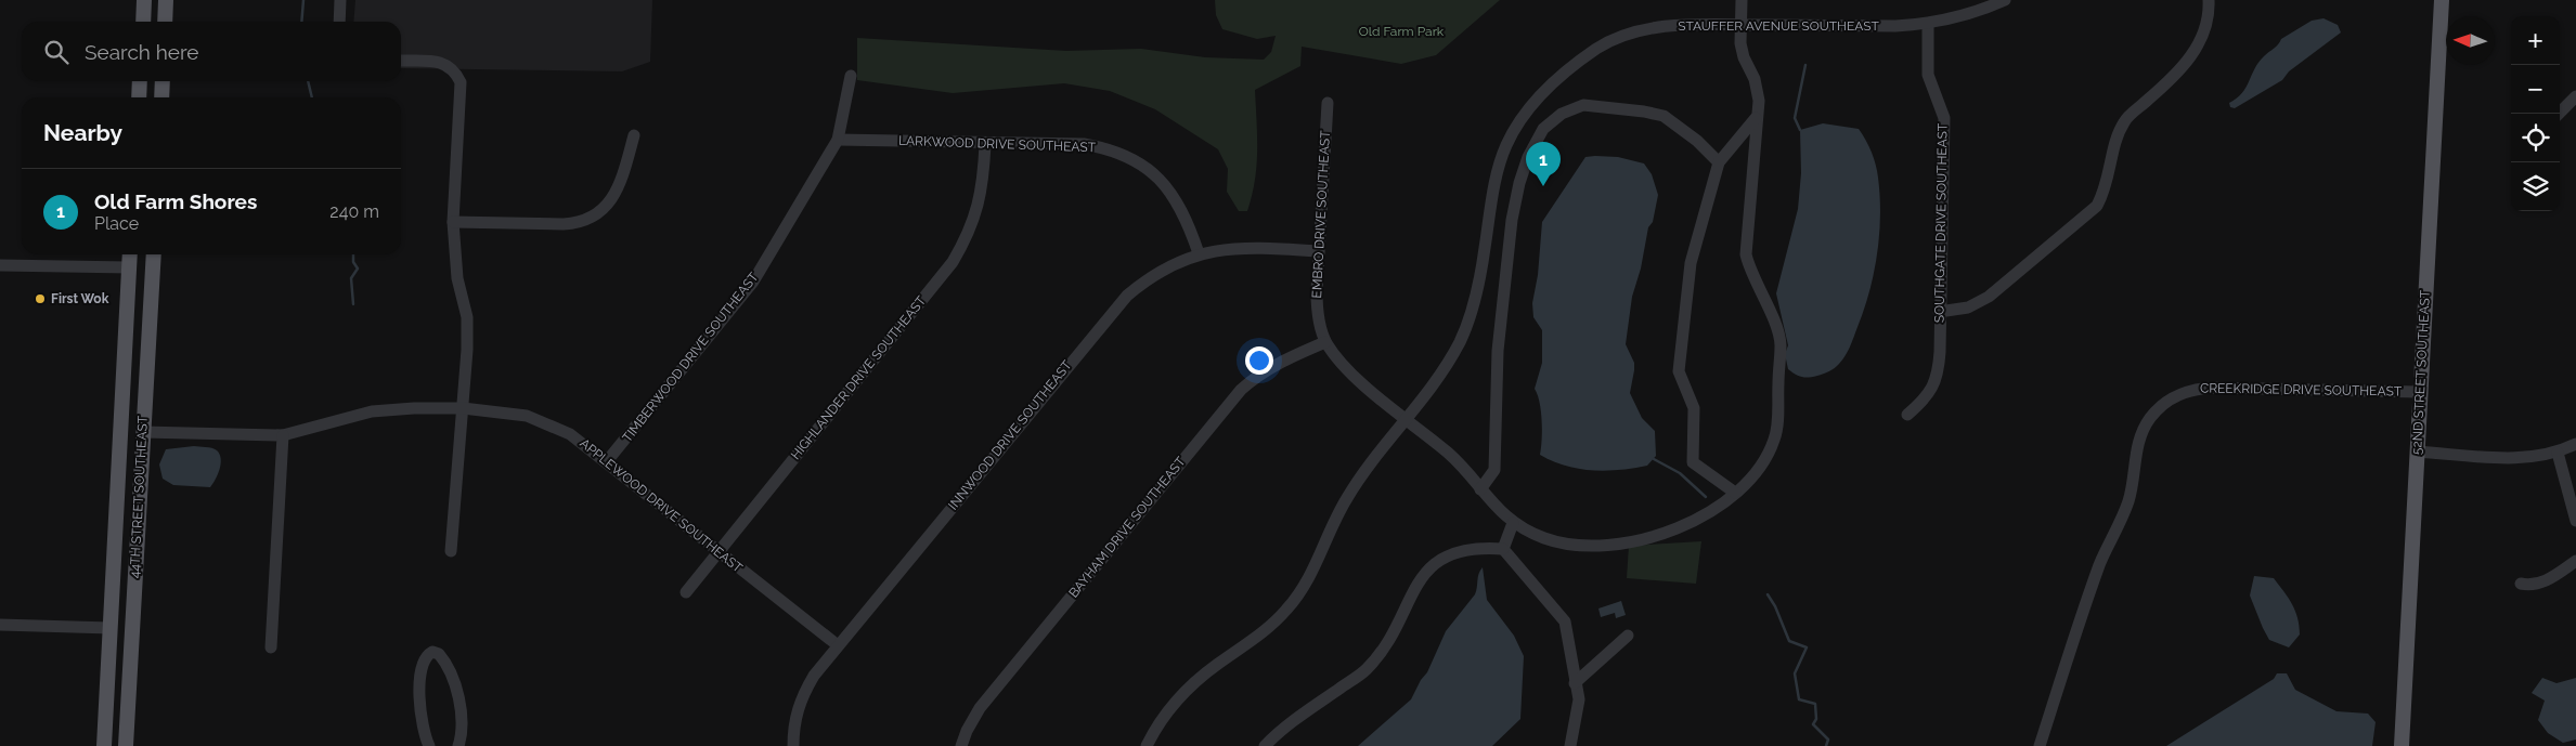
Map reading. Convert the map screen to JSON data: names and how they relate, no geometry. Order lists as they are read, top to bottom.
{
  "streets": {
    "main road": ["52ND STREET SOUTHEAST", "44TH STREET SOUTHEAST"],
    "street": [
      "STAUFFER AVENUE SOUTHEAST",
      "LARKWOOD DRIVE SOUTHEAST",
      "EMBRO DRIVE SOUTHEAST",
      "SOUTHGATE DRIVE SOUTHEAST",
      "TIMBERWOOD DRIVE SOUTHEAST",
      "HIGHLANDER DRIVE SOUTHEAST",
      "CREEKRIDGE DRIVE SOUTHEAST",
      "INNWOOD DRIVE SOUTHEAST",
      "APPLEWOOD DRIVE SOUTHEAST",
      "BAYHAM DRIVE SOUTHEAST"
    ]
  },
  "crossings": [
    ["STAUFFER AVENUE SOUTHEAST", "EMBRO DRIVE SOUTHEAST"],
    ["STAUFFER AVENUE SOUTHEAST", "SOUTHGATE DRIVE SOUTHEAST"],
    ["LARKWOOD DRIVE SOUTHEAST", "TIMBERWOOD DRIVE SOUTHEAST"],
    ["LARKWOOD DRIVE SOUTHEAST", "HIGHLANDER DRIVE SOUTHEAST"],
    ["LARKWOOD DRIVE SOUTHEAST", "INNWOOD DRIVE SOUTHEAST"],
    ["EMBRO DRIVE SOUTHEAST", "INNWOOD DRIVE SOUTHEAST"],
    ["EMBRO DRIVE SOUTHEAST", "BAYHAM DRIVE SOUTHEAST"],
    ["TIMBERWOOD DRIVE SOUTHEAST", "APPLEWOOD DRIVE SOUTHEAST"],
    ["52ND STREET SOUTHEAST", "CREEKRIDGE DRIVE SOUTHEAST"],
    ["HIGHLANDER DRIVE SOUTHEAST", "APPLEWOOD DRIVE SOUTHEAST"],
    ["INNWOOD DRIVE SOUTHEAST", "APPLEWOOD DRIVE SOUTHEAST"],
    ["44TH STREET SOUTHEAST", "APPLEWOOD DRIVE SOUTHEAST"]
  ],
  "parks": ["Old Farm Park"],
  "places": ["First Wok"],
  "north": "left",
  "page": {
    "map_buttons": ["+", "−"],
    "search": "Search here",
    "heading": "Nearby",
    "pins": "1",
    "list": [
      {
        "mark": "1",
        "name": "Old Farm Shores",
        "note": "Place",
        "value": "240 m"
      }
    ]
  }
}
